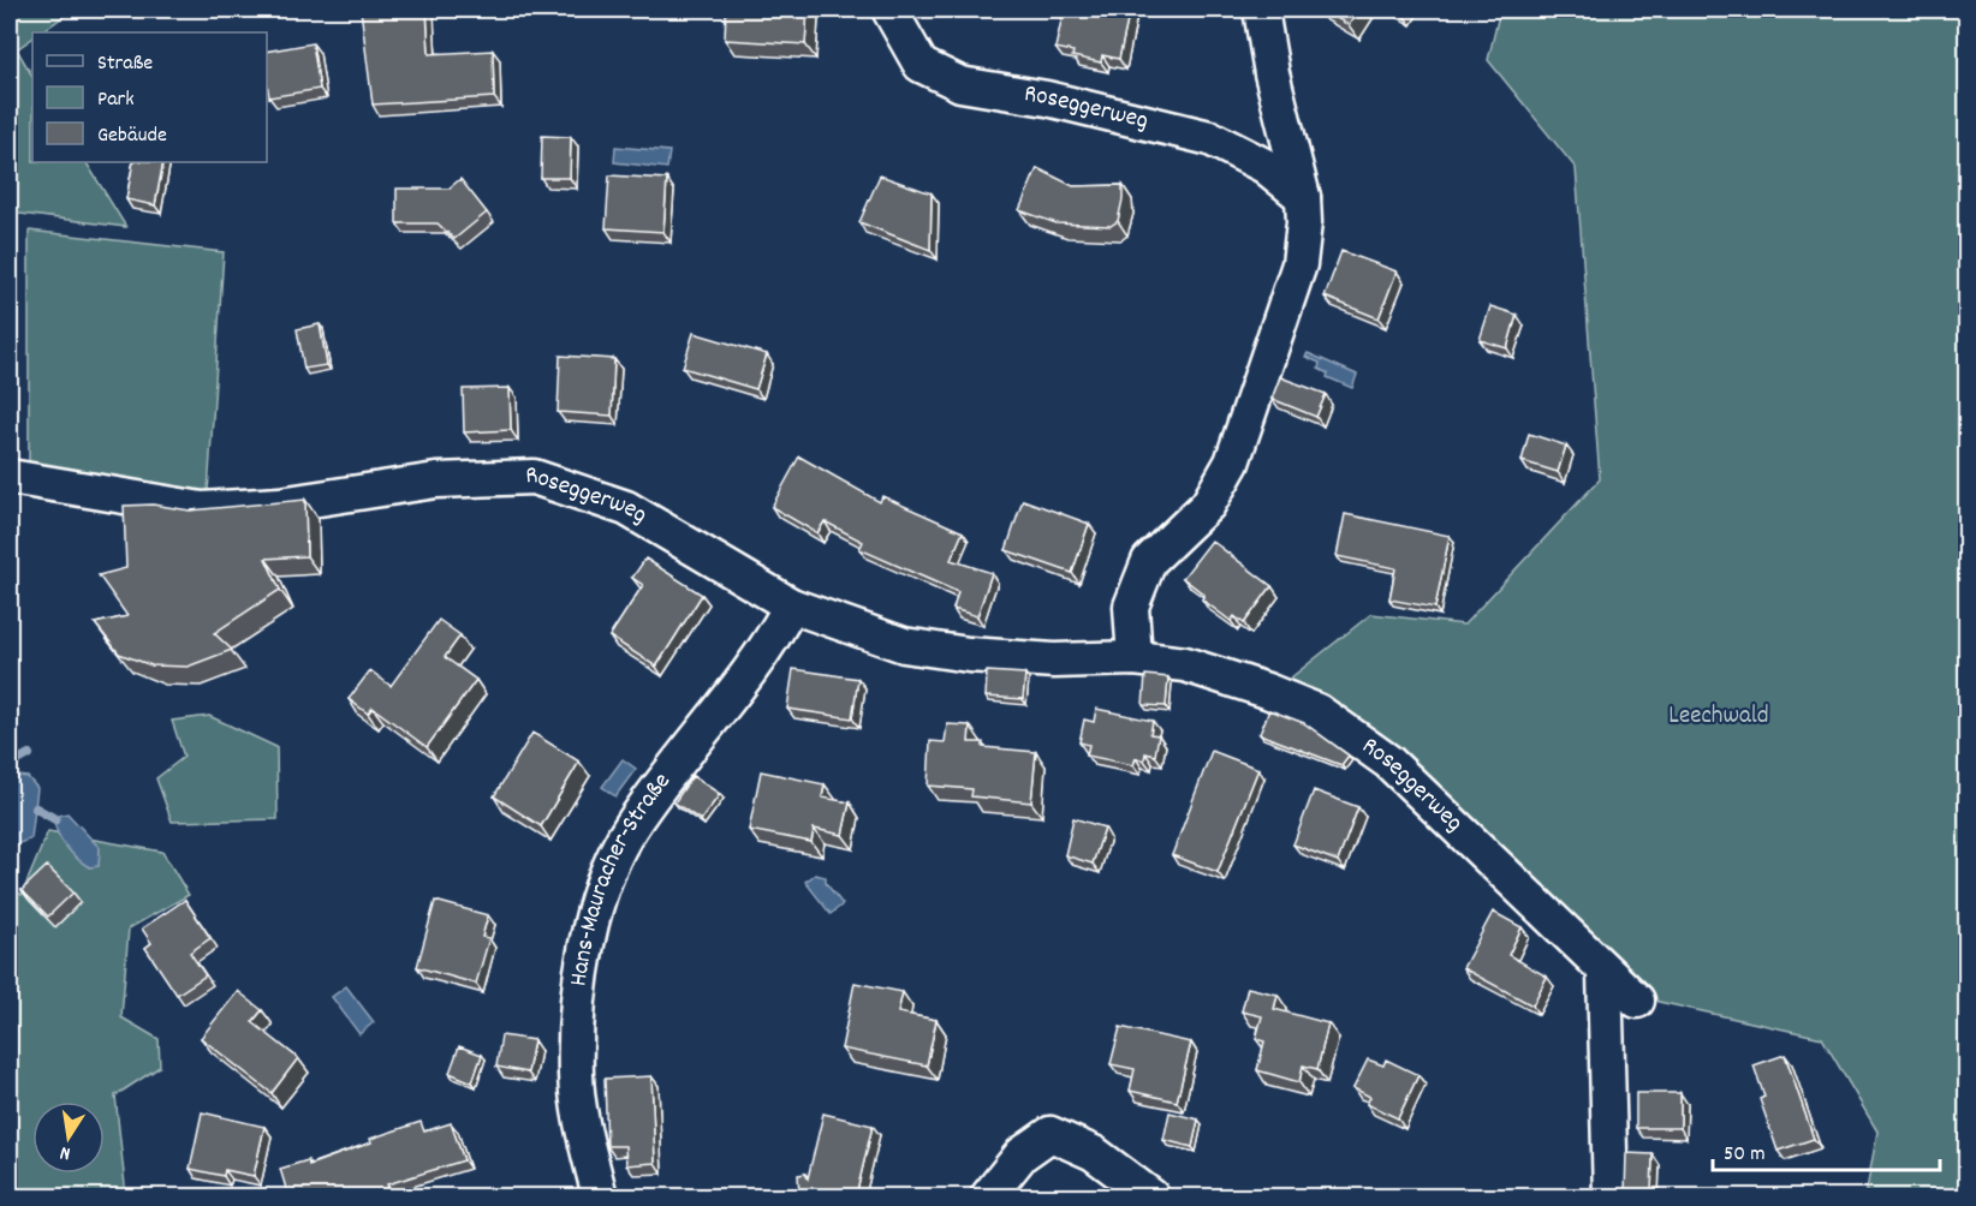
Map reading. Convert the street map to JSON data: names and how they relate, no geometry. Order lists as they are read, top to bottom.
{
  "streets": {
    "street": ["Roseggerweg", "Hans-Mauracher-Straße"]
  },
  "crossings": [
    ["Roseggerweg", "Hans-Mauracher-Straße"]
  ],
  "parks": ["Leechwald"],
  "legend": ["Straße", "Park", "Gebäude"],
  "scale_bar": "50 m",
  "north": "bottom"
}
